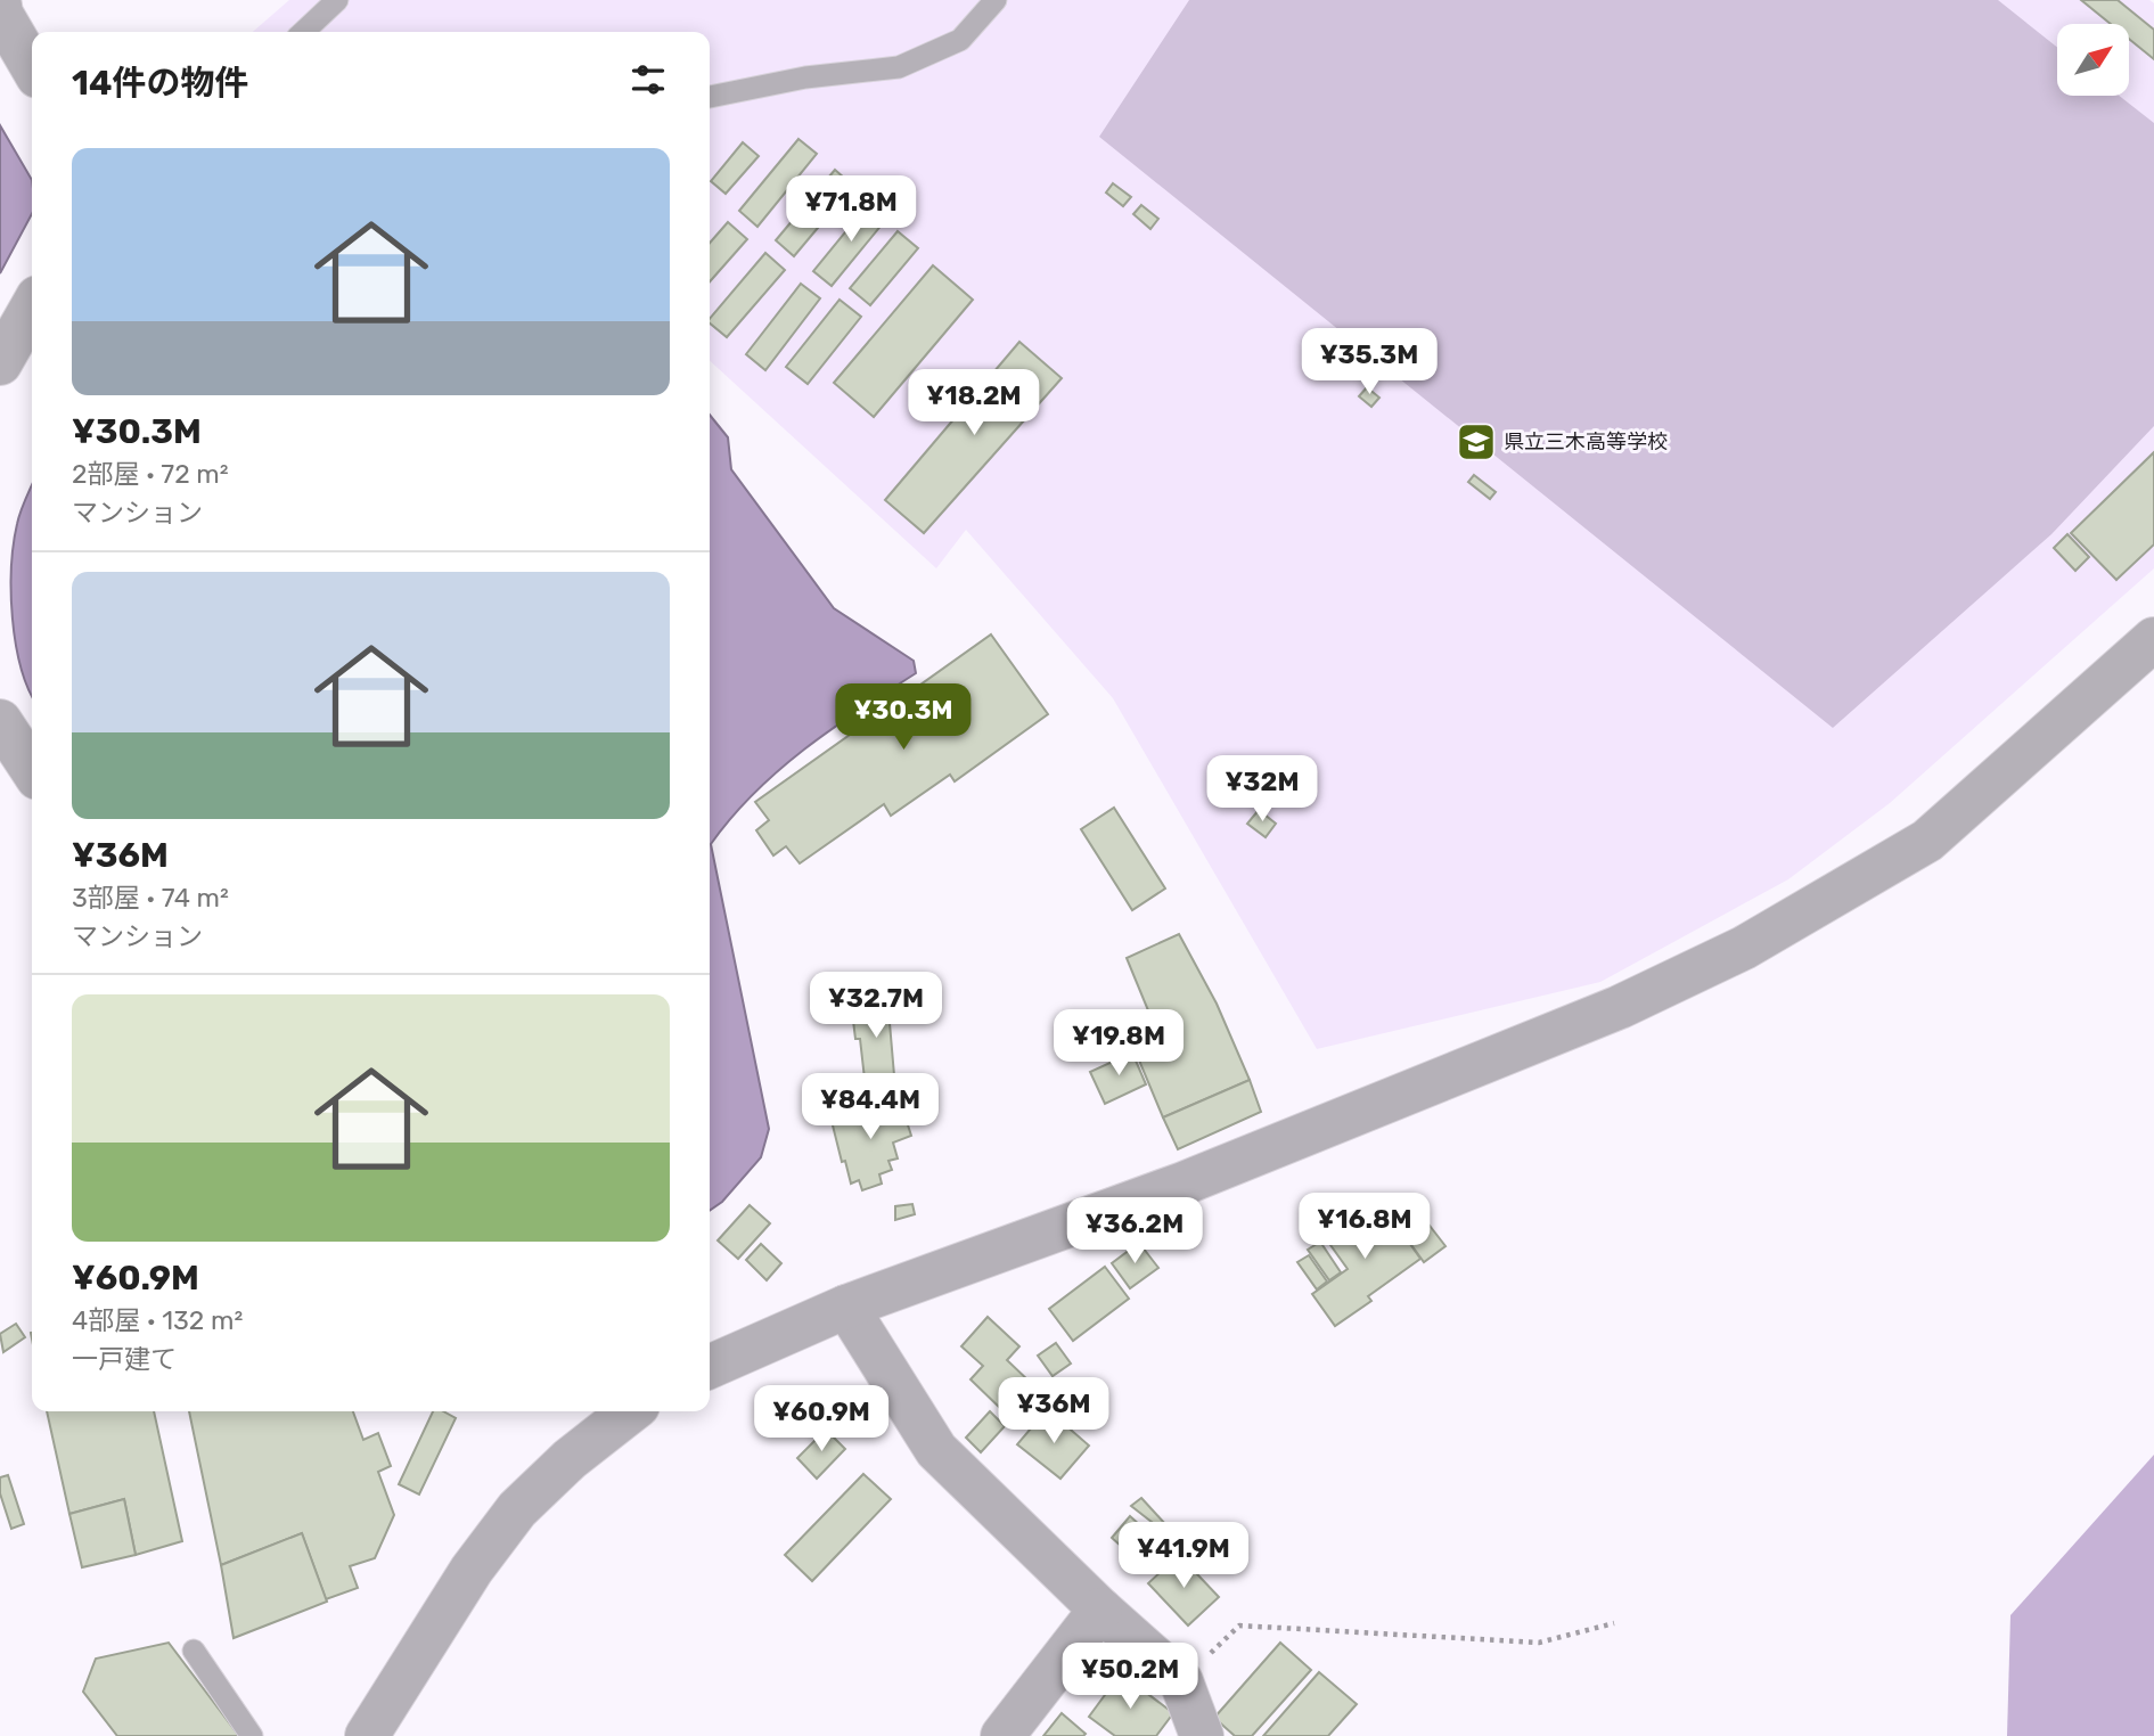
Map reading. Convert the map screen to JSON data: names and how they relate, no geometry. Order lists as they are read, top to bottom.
{
  "places": {
    "school or university": ["県立三木高等学校"]
  },
  "north": "top right",
  "page": {
    "heading": "14件の物件",
    "list": [
      {
        "name": "¥30.3M",
        "note": "2部屋 · 72 m² · マンション"
      },
      {
        "name": "¥36M",
        "note": "3部屋 · 74 m² · マンション"
      },
      {
        "name": "¥60.9M",
        "note": "4部屋 · 132 m² · 一戸建て"
      }
    ],
    "price": [
      "¥71.8M",
      "¥35.3M",
      "¥18.2M",
      "¥30.3M",
      "¥32M",
      "¥32.7M",
      "¥19.8M",
      "¥84.4M",
      "¥16.8M",
      "¥36.2M",
      "¥36M",
      "¥60.9M",
      "¥41.9M",
      "¥50.2M"
    ]
  }
}
